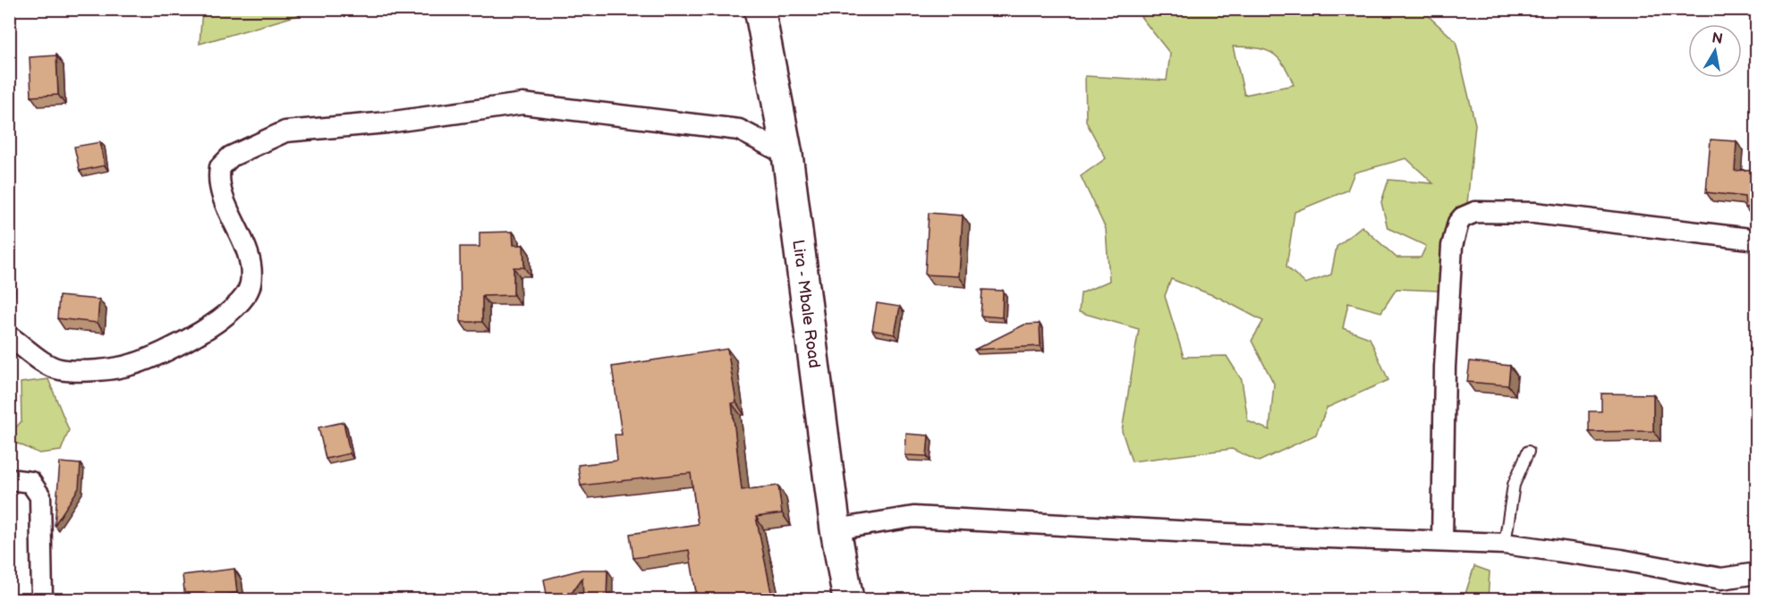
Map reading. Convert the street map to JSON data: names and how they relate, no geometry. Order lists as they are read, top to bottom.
{
  "streets": {
    "main road": ["Lira - Mbale Road"]
  },
  "north": "top"
}
